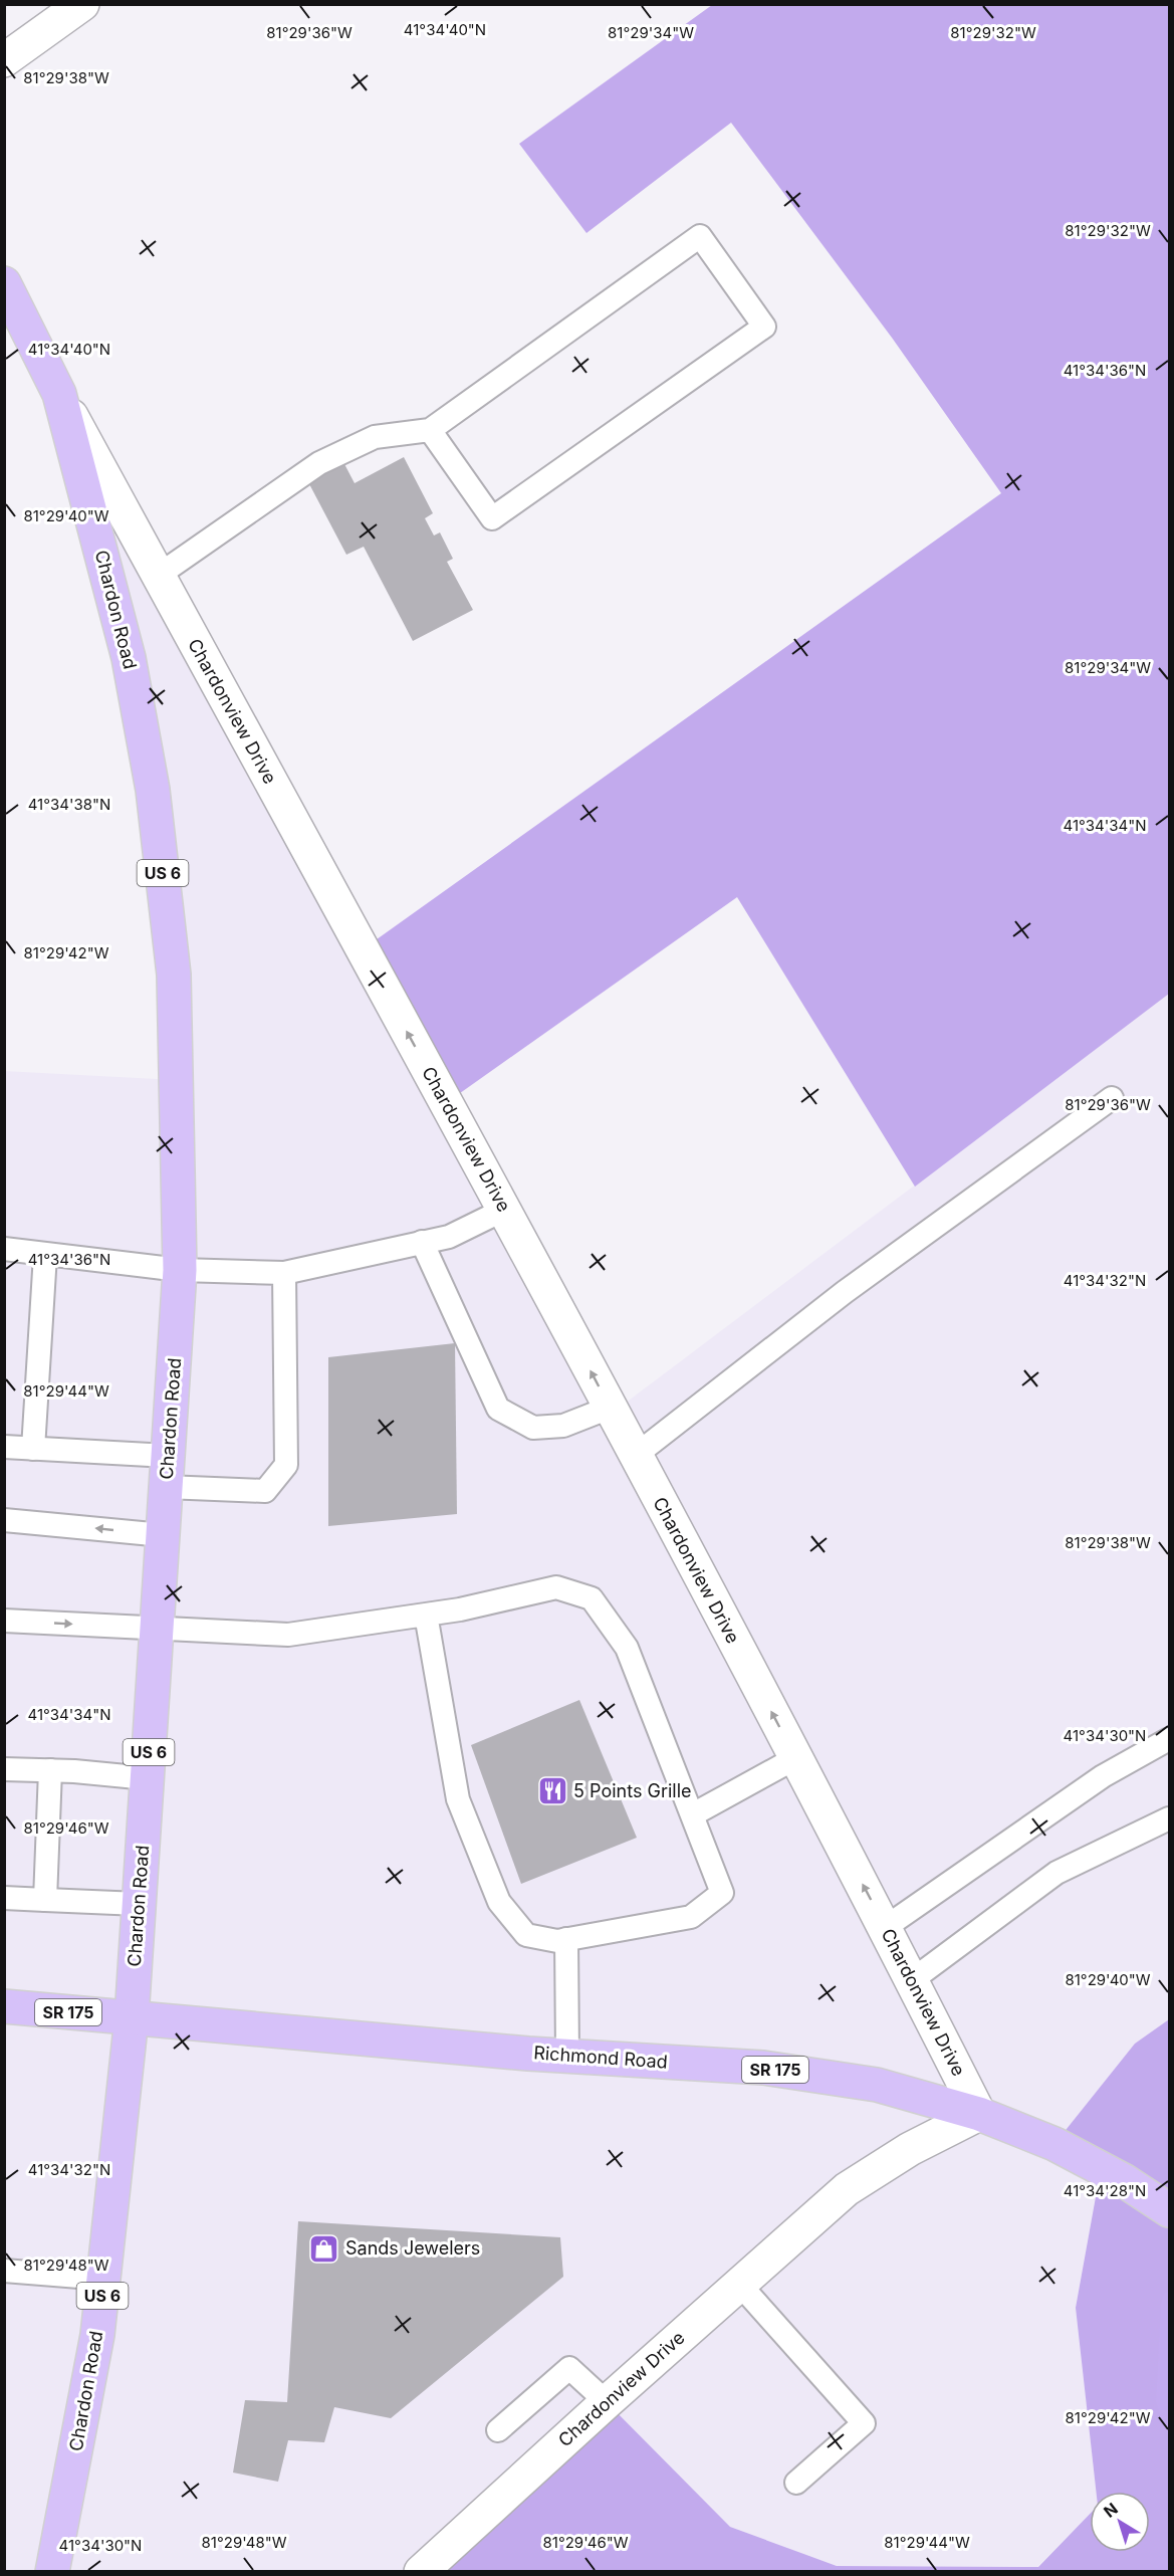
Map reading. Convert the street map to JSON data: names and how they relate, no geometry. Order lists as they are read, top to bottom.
{
  "streets": {
    "main road": [
      "Chardon Road",
      "US 6",
      "SR 175",
      "Richmond Road"
    ],
    "street": ["Chardonview Drive"]
  },
  "crossings": [
    ["Chardon Road", "Chardonview Drive"],
    ["Chardon Road", "Richmond Road"],
    ["Chardonview Drive", "Richmond Road"]
  ],
  "one_way": ["Chardonview Drive"],
  "places": {
    "restaurant": ["5 Points Grille"],
    "shop": ["Sands Jewelers"]
  },
  "north": "top left",
  "coordinates": [
    "41°34'40\"N",
    "81°29'36\"W",
    "81°29'34\"W",
    "81°29'32\"W",
    "81°29'38\"W",
    "41°34'36\"N",
    "81°29'40\"W",
    "41°34'38\"N",
    "41°34'34\"N",
    "81°29'42\"W",
    "41°34'32\"N",
    "81°29'44\"W",
    "41°34'30\"N",
    "81°29'46\"W",
    "41°34'28\"N",
    "81°29'48\"W"
  ]
}
